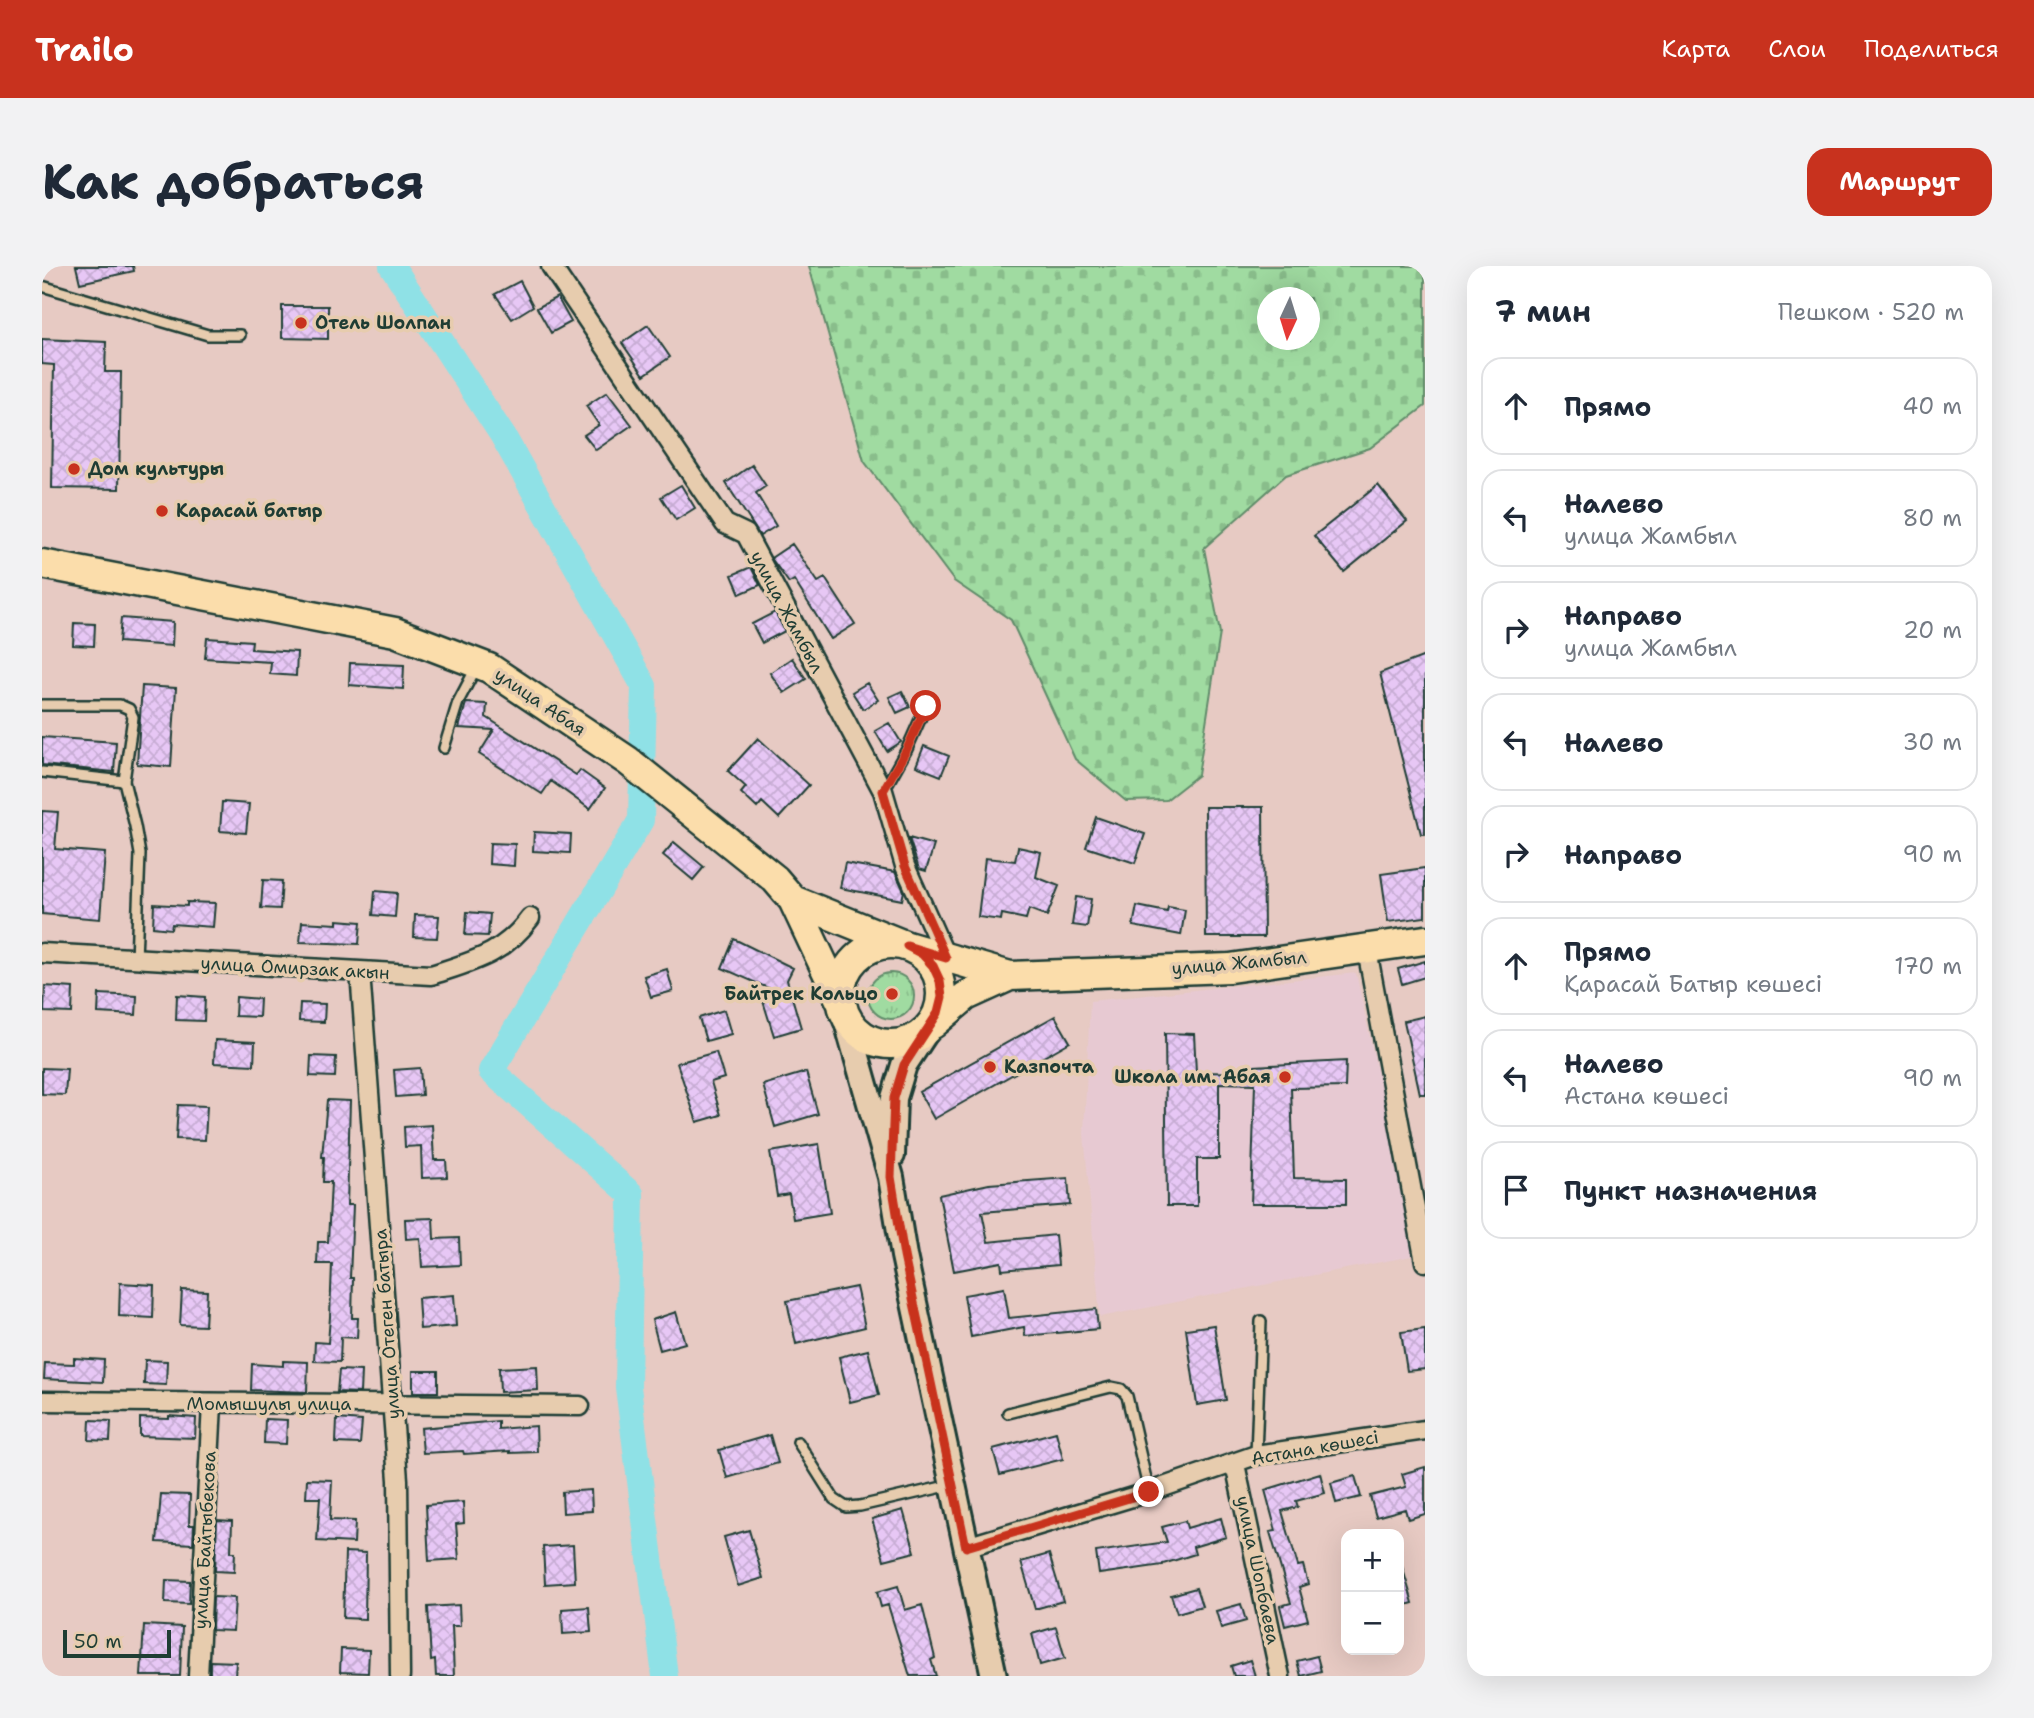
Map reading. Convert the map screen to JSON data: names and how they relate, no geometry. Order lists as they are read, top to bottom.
{
  "streets": {
    "main road": ["улица Жамбыл", "улица Абая"],
    "street": [
      "улица Омирзак акын",
      "улица Отеген батыра",
      "Момышулы улица",
      "Астана көшесі",
      "улица Байтыбекова",
      "улица Шопбаева"
    ]
  },
  "crossings": [
    ["улица Жамбыл", "улица Абая"],
    ["улица Омирзак акын", "улица Отеген батыра"],
    ["улица Отеген батыра", "Момышулы улица"],
    ["Момышулы улица", "улица Байтыбекова"],
    ["Астана көшесі", "улица Шопбаева"]
  ],
  "places": [
    "Отель Шолпан",
    "Дом культуры",
    "Карасай батыр",
    "Байтрек Кольцо",
    "Казпочта",
    "Школа им. Абая"
  ],
  "scale_bar": "50 m",
  "north": "bottom",
  "page": {
    "header": "Trailo",
    "nav": ["Карта", "Слои", "Поделиться"],
    "buttons": "Маршрут",
    "title": "Как добраться",
    "heading": ["7 мин", "Пешком · 520 m"],
    "list": [
      ["Прямо", "40 m"],
      ["Налево", "улица Жамбыл", "80 m"],
      ["Направо", "улица Жамбыл", "20 m"],
      ["Налево", "30 m"],
      ["Направо", "90 m"],
      ["Прямо", "Қарасай Батыр көшесі", "170 m"],
      ["Налево", "Астана көшесі", "90 m"],
      "Пункт назначения"
    ],
    "map_buttons": ["+", "−"],
    "scale": "50 m"
  }
}
